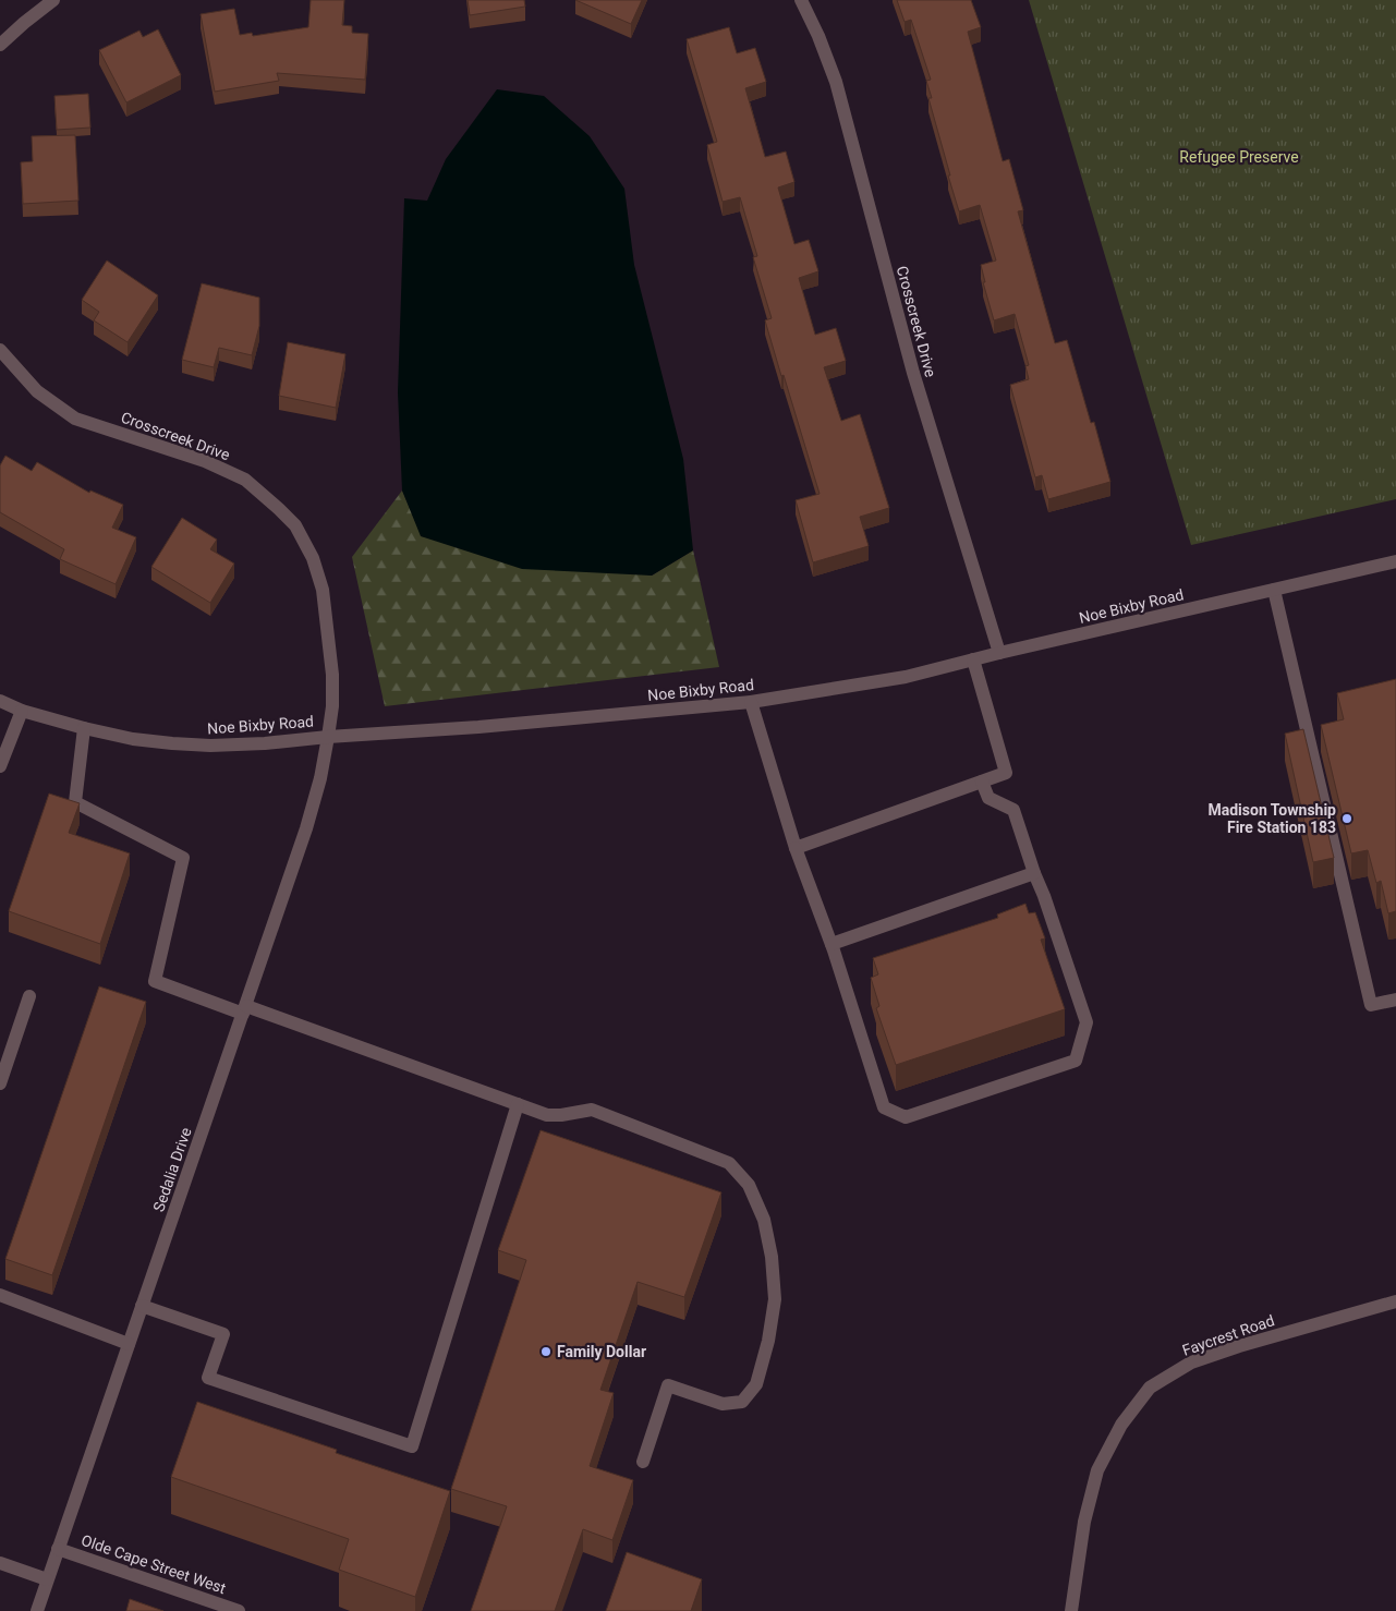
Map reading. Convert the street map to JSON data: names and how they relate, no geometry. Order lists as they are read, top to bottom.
{
  "streets": {
    "street": [
      "Crosscreek Drive",
      "Noe Bixby Road",
      "Sedalia Drive",
      "Faycrest Road",
      "Olde Cape Street West"
    ]
  },
  "crossings": [
    ["Crosscreek Drive", "Noe Bixby Road"],
    ["Crosscreek Drive", "Sedalia Drive"],
    ["Noe Bixby Road", "Sedalia Drive"],
    ["Sedalia Drive", "Olde Cape Street West"]
  ],
  "parks": ["Refugee Preserve"],
  "places": ["Madison Township Fire Station 183", "Family Dollar"]
}
